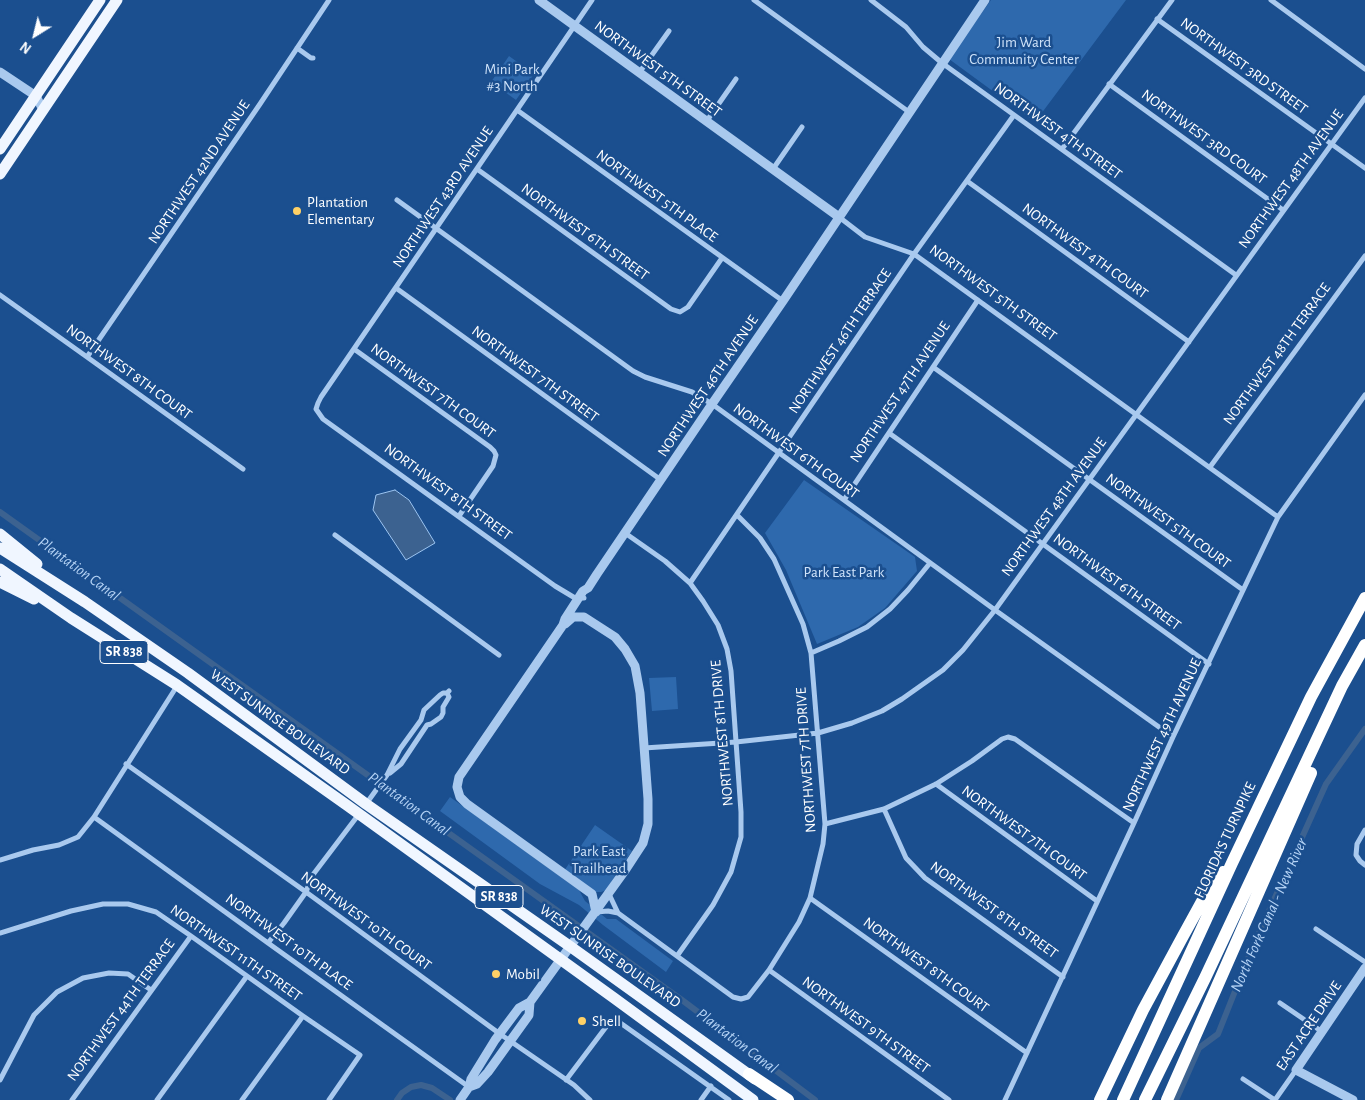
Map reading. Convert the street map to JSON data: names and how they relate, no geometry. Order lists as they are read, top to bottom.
{
  "streets": {
    "highway": ["FLORIDA'S TURNPIKE"],
    "main road": ["SR 838", "WEST SUNRISE BOULEVARD"],
    "street": [
      "NORTHWEST 3RD STREET",
      "NORTHWEST 5TH STREET",
      "NORTHWEST 4TH STREET",
      "NORTHWEST 3RD COURT",
      "NORTHWEST 42ND AVENUE",
      "NORTHWEST 48TH AVENUE",
      "NORTHWEST 5TH PLACE",
      "NORTHWEST 43RD AVENUE",
      "NORTHWEST 6TH STREET",
      "NORTHWEST 4TH COURT",
      "NORTHWEST 46TH TERRACE",
      "NORTHWEST 48TH TERRACE",
      "NORTHWEST 8TH COURT",
      "NORTHWEST 7TH STREET",
      "NORTHWEST 46TH AVENUE",
      "NORTHWEST 7TH COURT",
      "NORTHWEST 47TH AVENUE",
      "NORTHWEST 6TH COURT",
      "NORTHWEST 8TH STREET",
      "NORTHWEST 5TH COURT",
      "NORTHWEST 8TH DRIVE",
      "NORTHWEST 49TH AVENUE",
      "NORTHWEST 7TH DRIVE",
      "NORTHWEST 10TH COURT",
      "NORTHWEST 10TH PLACE",
      "NORTHWEST 11TH STREET",
      "NORTHWEST 44TH TERRACE",
      "NORTHWEST 9TH STREET",
      "EAST ACRE DRIVE"
    ]
  },
  "crossings": [
    ["NORTHWEST 3RD STREET", "NORTHWEST 48TH AVENUE"],
    ["NORTHWEST 5TH STREET", "NORTHWEST 48TH AVENUE"],
    ["NORTHWEST 5TH STREET", "NORTHWEST 43RD AVENUE"],
    ["NORTHWEST 5TH STREET", "NORTHWEST 46TH TERRACE"],
    ["NORTHWEST 5TH STREET", "NORTHWEST 48TH TERRACE"],
    ["NORTHWEST 5TH STREET", "NORTHWEST 46TH AVENUE"],
    ["NORTHWEST 5TH STREET", "NORTHWEST 47TH AVENUE"],
    ["NORTHWEST 5TH STREET", "NORTHWEST 49TH AVENUE"],
    ["NORTHWEST 4TH STREET", "NORTHWEST 48TH AVENUE"],
    ["NORTHWEST 4TH STREET", "NORTHWEST 46TH TERRACE"],
    ["NORTHWEST 4TH STREET", "NORTHWEST 46TH AVENUE"],
    ["NORTHWEST 3RD COURT", "NORTHWEST 48TH AVENUE"],
    ["NORTHWEST 42ND AVENUE", "NORTHWEST 8TH COURT"],
    ["NORTHWEST 48TH AVENUE", "NORTHWEST 6TH STREET"],
    ["NORTHWEST 48TH AVENUE", "NORTHWEST 4TH COURT"],
    ["NORTHWEST 48TH AVENUE", "NORTHWEST 6TH COURT"],
    ["NORTHWEST 48TH AVENUE", "NORTHWEST 5TH COURT"],
    ["NORTHWEST 48TH AVENUE", "NORTHWEST 8TH DRIVE"],
    ["NORTHWEST 48TH AVENUE", "NORTHWEST 7TH DRIVE"],
    ["NORTHWEST 5TH PLACE", "NORTHWEST 43RD AVENUE"],
    ["NORTHWEST 5TH PLACE", "NORTHWEST 6TH STREET"],
    ["NORTHWEST 5TH PLACE", "NORTHWEST 46TH AVENUE"],
    ["NORTHWEST 43RD AVENUE", "NORTHWEST 6TH STREET"],
    ["NORTHWEST 43RD AVENUE", "NORTHWEST 7TH STREET"],
    ["NORTHWEST 43RD AVENUE", "NORTHWEST 7TH COURT"],
    ["NORTHWEST 43RD AVENUE", "NORTHWEST 6TH COURT"],
    ["NORTHWEST 43RD AVENUE", "NORTHWEST 8TH STREET"],
    ["NORTHWEST 6TH STREET", "NORTHWEST 47TH AVENUE"],
    ["NORTHWEST 6TH STREET", "NORTHWEST 49TH AVENUE"],
    ["NORTHWEST 4TH COURT", "NORTHWEST 46TH TERRACE"],
    ["NORTHWEST 46TH TERRACE", "NORTHWEST 6TH COURT"],
    ["NORTHWEST 46TH TERRACE", "NORTHWEST 8TH DRIVE"],
    ["NORTHWEST 46TH TERRACE", "NORTHWEST 7TH DRIVE"],
    ["NORTHWEST 8TH COURT", "NORTHWEST 49TH AVENUE"],
    ["NORTHWEST 8TH COURT", "NORTHWEST 7TH DRIVE"],
    ["NORTHWEST 7TH STREET", "NORTHWEST 46TH AVENUE"],
    ["NORTHWEST 46TH AVENUE", "NORTHWEST 6TH COURT"],
    ["NORTHWEST 46TH AVENUE", "NORTHWEST 8TH STREET"],
    ["NORTHWEST 46TH AVENUE", "NORTHWEST 8TH DRIVE"],
    ["NORTHWEST 7TH COURT", "NORTHWEST 8TH STREET"],
    ["NORTHWEST 7TH COURT", "NORTHWEST 49TH AVENUE"],
    ["NORTHWEST 47TH AVENUE", "NORTHWEST 6TH COURT"],
    ["NORTHWEST 47TH AVENUE", "NORTHWEST 5TH COURT"],
    ["NORTHWEST 6TH COURT", "NORTHWEST 49TH AVENUE"],
    ["NORTHWEST 8TH STREET", "NORTHWEST 49TH AVENUE"],
    ["NORTHWEST 5TH COURT", "NORTHWEST 49TH AVENUE"],
    ["NORTHWEST 8TH DRIVE", "NORTHWEST 7TH DRIVE"],
    ["NORTHWEST 7TH DRIVE", "NORTHWEST 9TH STREET"],
    ["NORTHWEST 11TH STREET", "NORTHWEST 44TH TERRACE"]
  ],
  "water": ["Plantation Canal", "North Fork Canal - New River"],
  "parks": [
    "Jim Ward Community Center",
    "Mini Park #3 North",
    "Park East Park",
    "Park East Trailhead"
  ],
  "places": ["Plantation Elementary", "Mobil", "Shell"],
  "north": "bottom left"
}
